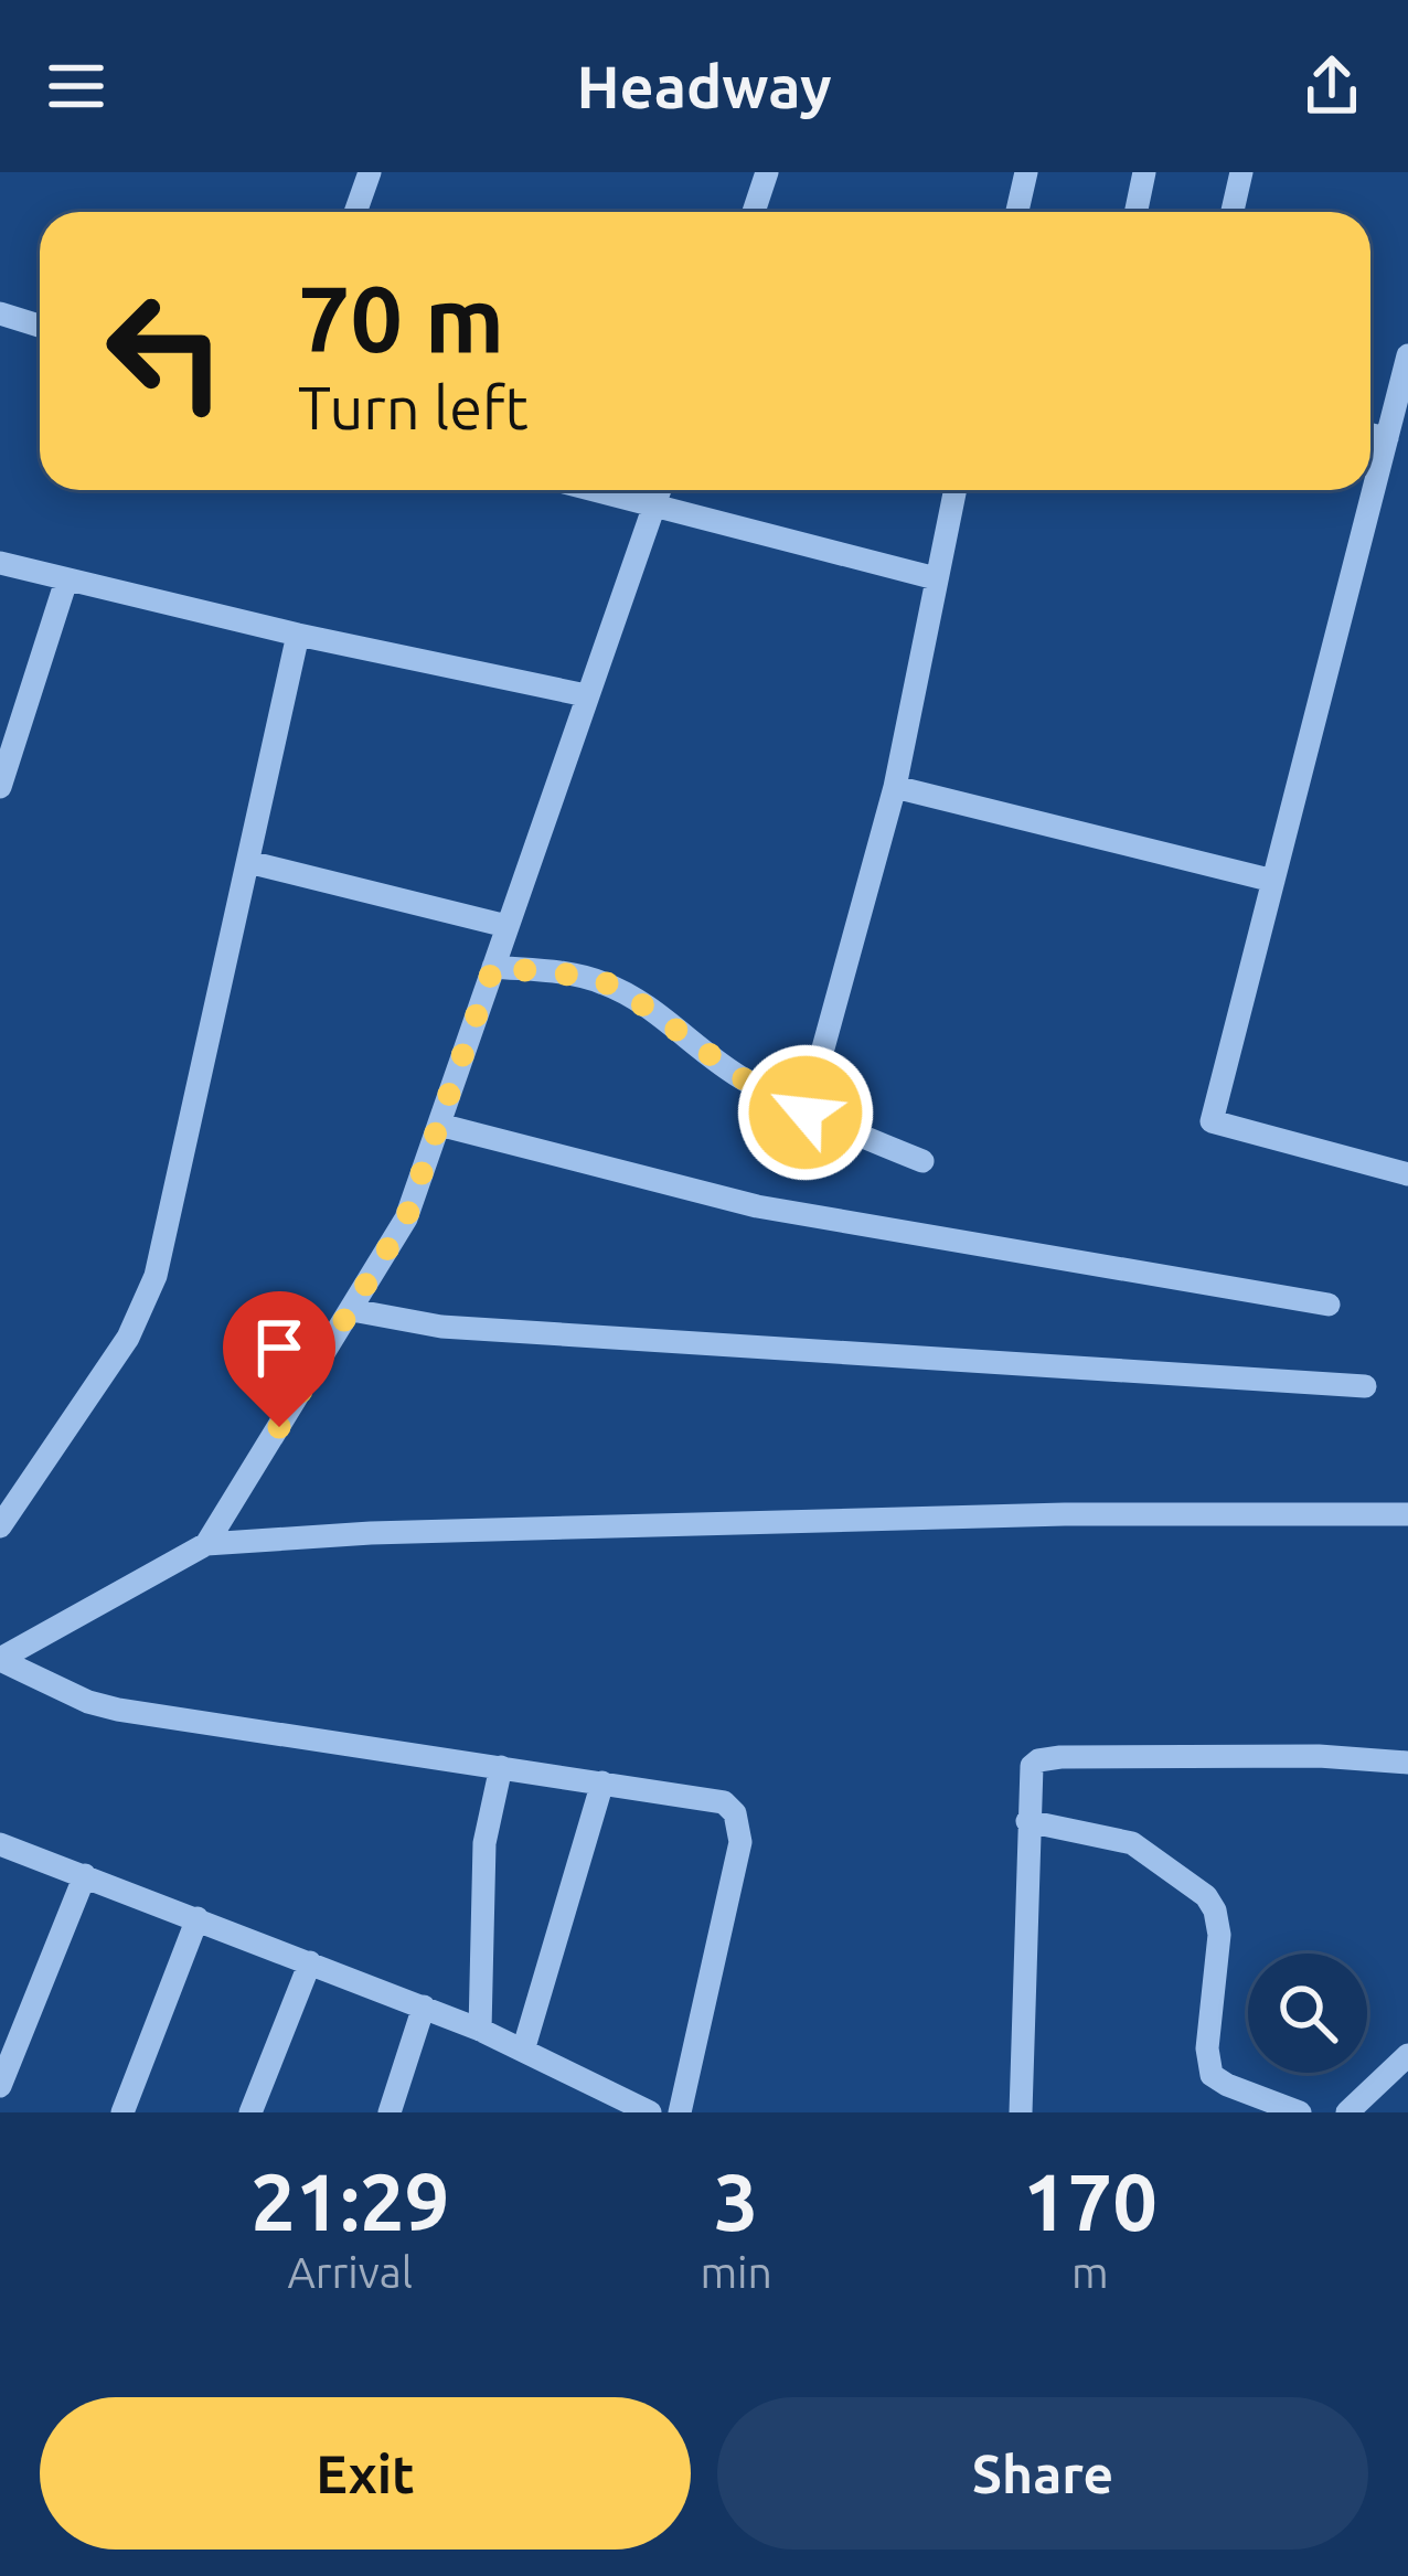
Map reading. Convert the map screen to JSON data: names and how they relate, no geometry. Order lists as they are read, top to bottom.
{
  "page": {
    "header": "Headway",
    "turn": ["70 m", "Turn left"],
    "eta": [
      "21:29",
      "Arrival",
      "3",
      "min",
      "170",
      "m"
    ],
    "buttons": ["Exit", "Share"]
  }
}
